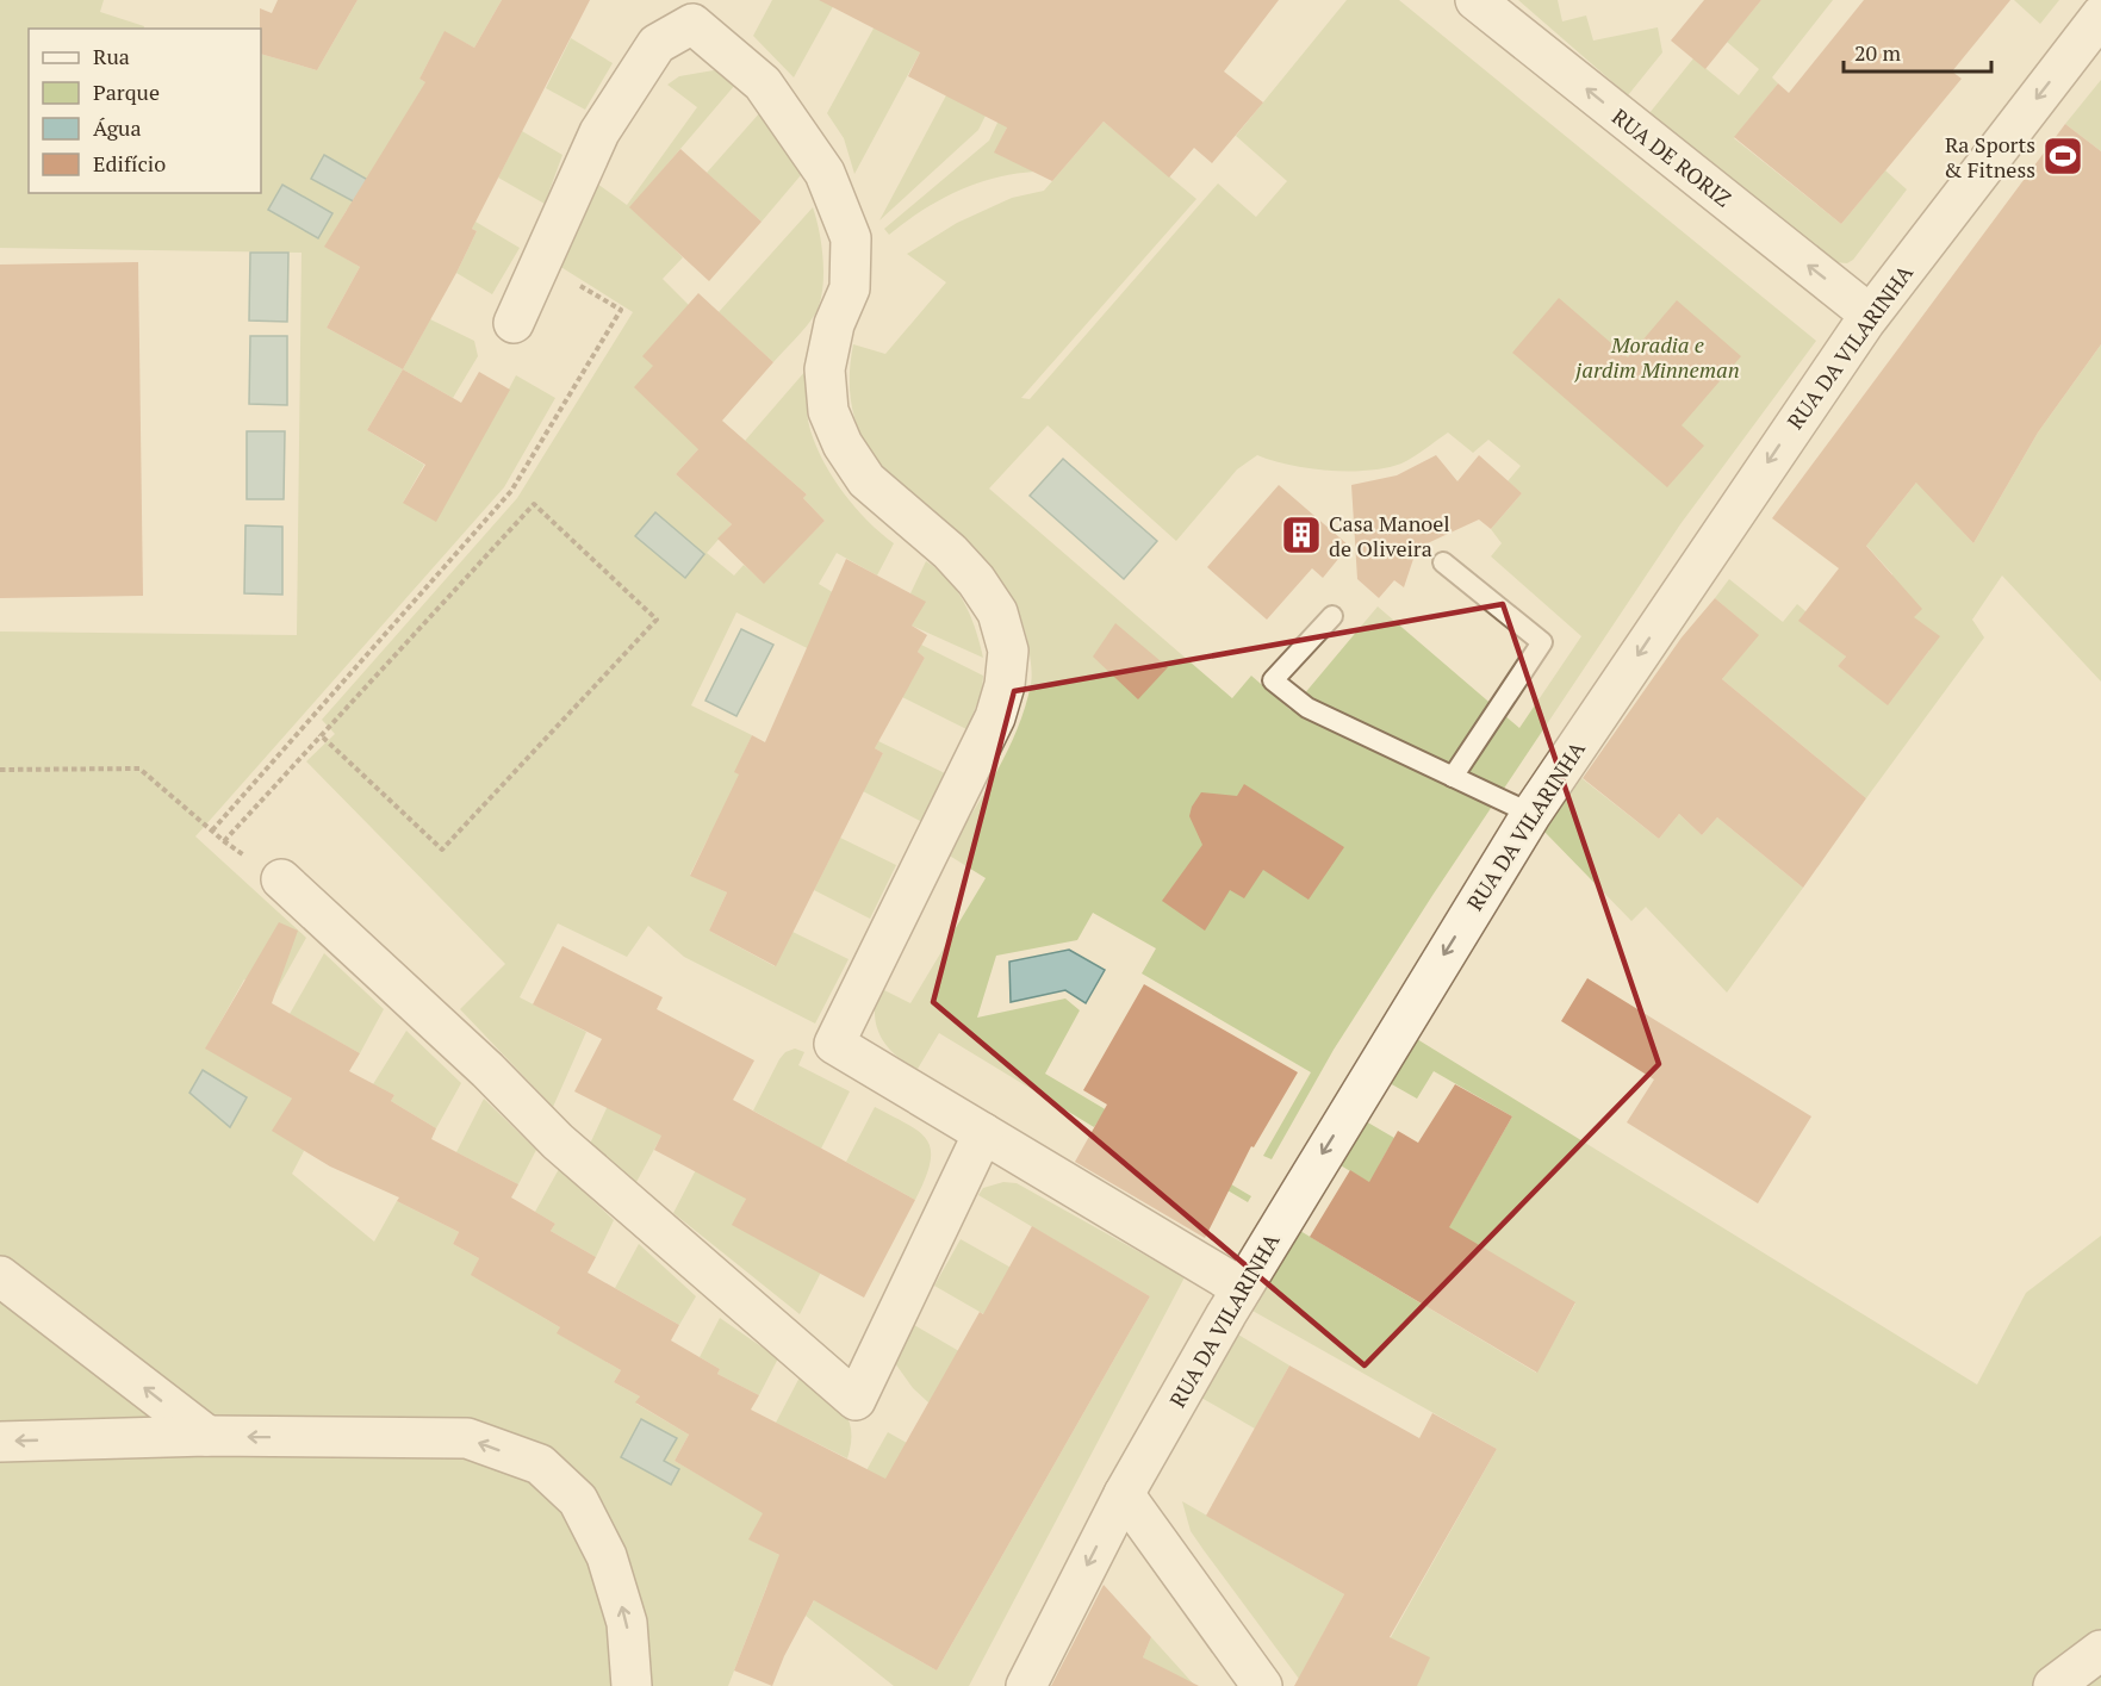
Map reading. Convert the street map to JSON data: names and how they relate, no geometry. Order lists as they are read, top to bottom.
{
  "streets": {
    "street": ["RUA DE RORIZ", "RUA DA VILARINHA"]
  },
  "crossings": [
    ["RUA DE RORIZ", "RUA DA VILARINHA"]
  ],
  "one_way": ["RUA DE RORIZ", "RUA DA VILARINHA"],
  "parks": ["Moradia e jardim Minneman"],
  "places": {
    "sports": ["Ra Sports & Fitness"],
    "building": ["Casa Manoel de Oliveira"]
  },
  "legend": [
    "Rua",
    "Parque",
    "Água",
    "Edifício"
  ],
  "scale_bar": "20 m"
}
